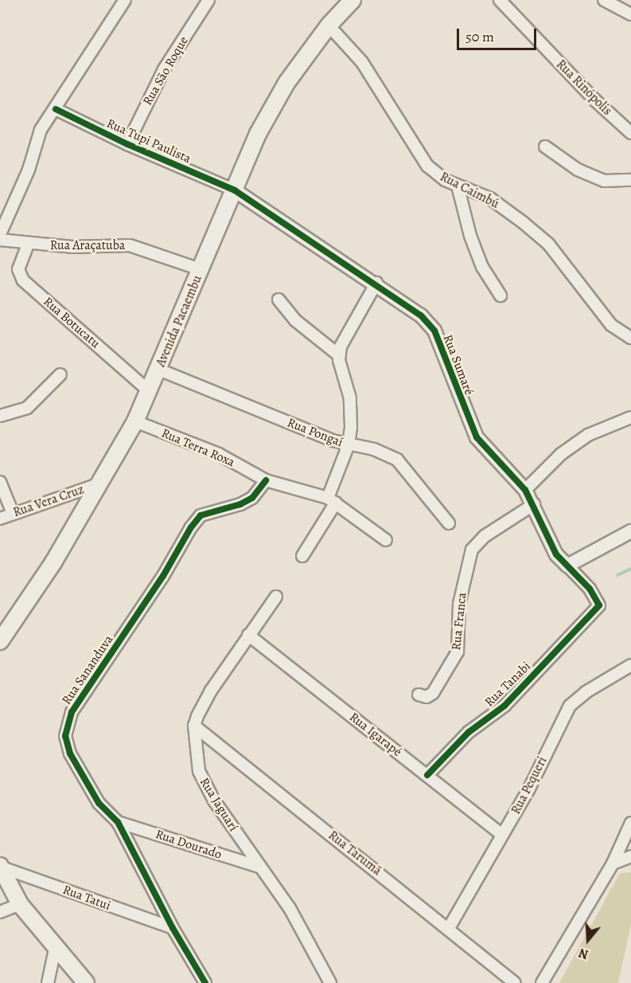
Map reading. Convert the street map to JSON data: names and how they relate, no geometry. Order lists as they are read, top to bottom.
{
  "streets": {
    "main road": ["Avenida Pacaembu"],
    "street": [
      "Rua São Roque",
      "Rua Rinópolis",
      "Rua Tupi Paulista",
      "Rua Caimbú",
      "Rua Araçatuba",
      "Rua Botucatu",
      "Rua Sumaré",
      "Rua Pongaí",
      "Rua Terra Roxa",
      "Rua Vera Cruz",
      "Rua Franca",
      "Rua Sananduva",
      "Rua Tanabi",
      "Rua Igarapé",
      "Rua Pequeri",
      "Rua Jaguarí",
      "Rua Dourado",
      "Rua Tarumã",
      "Rua Tatui"
    ]
  },
  "crossings": [
    ["Rua São Roque", "Rua Tupi Paulista"],
    ["Rua Tupi Paulista", "Avenida Pacaembu"],
    ["Rua Tupi Paulista", "Rua Sumaré"],
    ["Rua Caimbú", "Avenida Pacaembu"],
    ["Rua Araçatuba", "Avenida Pacaembu"],
    ["Rua Araçatuba", "Rua Botucatu"],
    ["Avenida Pacaembu", "Rua Botucatu"],
    ["Avenida Pacaembu", "Rua Sumaré"],
    ["Avenida Pacaembu", "Rua Pongaí"],
    ["Avenida Pacaembu", "Rua Terra Roxa"],
    ["Avenida Pacaembu", "Rua Vera Cruz"],
    ["Rua Sumaré", "Rua Franca"],
    ["Rua Sumaré", "Rua Tanabi"],
    ["Rua Terra Roxa", "Rua Sananduva"],
    ["Rua Sananduva", "Rua Dourado"],
    ["Rua Sananduva", "Rua Tatui"],
    ["Rua Tanabi", "Rua Igarapé"],
    ["Rua Igarapé", "Rua Pequeri"],
    ["Rua Pequeri", "Rua Tarumã"],
    ["Rua Jaguarí", "Rua Dourado"],
    ["Rua Jaguarí", "Rua Tarumã"]
  ],
  "scale_bar": "50 m",
  "north": "bottom"
}
